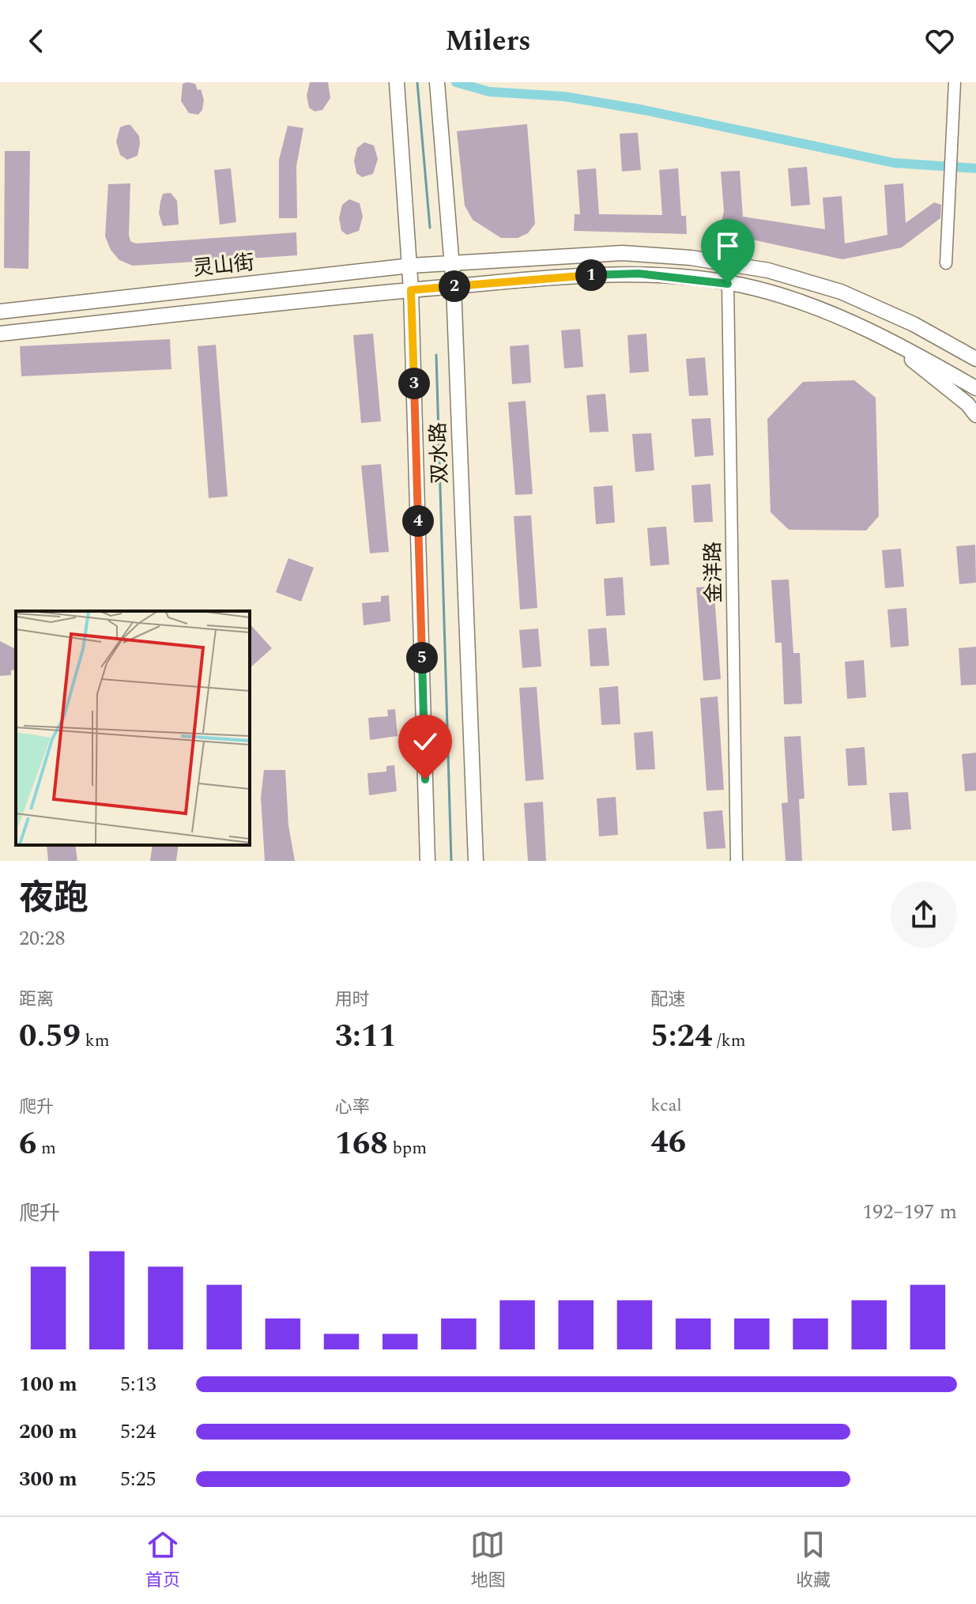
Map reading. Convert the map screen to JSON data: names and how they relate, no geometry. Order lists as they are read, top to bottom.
{
  "streets": {
    "main road": ["灵山街", "双水路"],
    "street": ["金洋路"]
  },
  "crossings": [
    ["灵山街", "双水路"]
  ],
  "page": {
    "header": "Milers",
    "pins": [
      "1",
      "2",
      "3",
      "4",
      "5"
    ],
    "heading": ["夜跑", "20:28"],
    "stats": [
      ["距离", "0.59 km"],
      ["用时", "3:11"],
      ["配速", "5:24 /km"],
      ["爬升", "6 m"],
      ["心率", "168 bpm"],
      ["kcal", "46"]
    ],
    "chart": ["爬升", "192–197 m"],
    "list": [
      {
        "name": "100 m",
        "note": "5:13"
      },
      {
        "name": "200 m",
        "note": "5:24"
      },
      {
        "name": "300 m",
        "note": "5:25"
      }
    ],
    "tabs": ["首页", "地图", "收藏"]
  }
}
